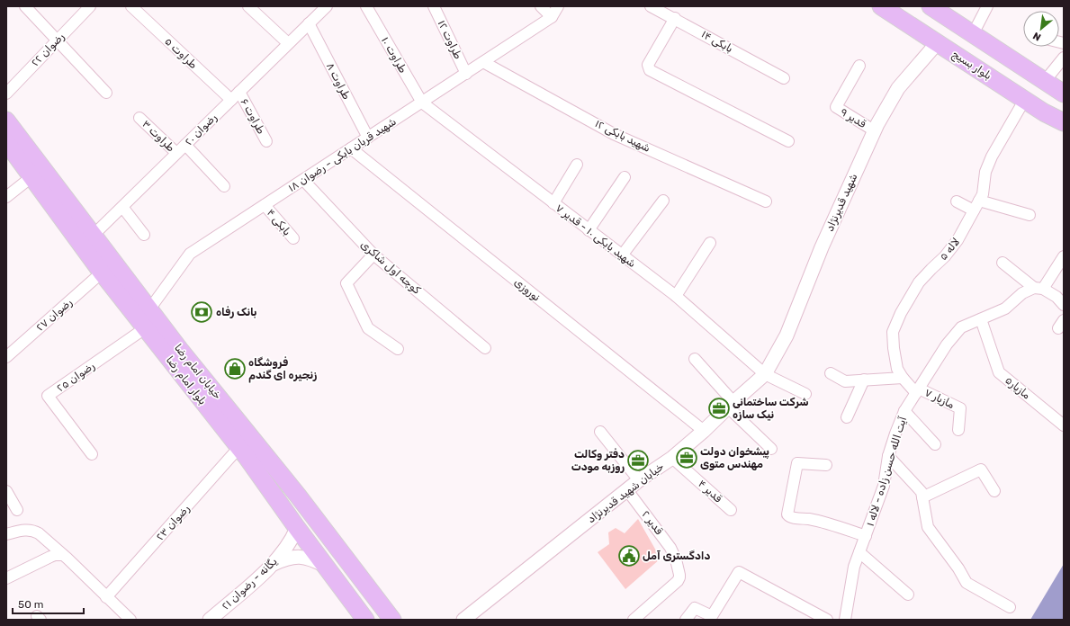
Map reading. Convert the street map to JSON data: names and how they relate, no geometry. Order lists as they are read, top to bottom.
{
  "streets": {
    "main road": ["بلوار بسیج", "خیابان امام رضا", "بلوار امام رضا"],
    "street": [
      "طراوت ۱۲",
      "بابکی ۱۴",
      "رضوان ۲۲",
      "طراوت ۵",
      "طراوت ۱۰",
      "طراوت ۸",
      "طراوت ۶",
      "قدیر ۹",
      "رضوان ۲۰",
      "طراوت ۳",
      "شهید بابکی ۱۲",
      "شهید قربان بابکی - رضوان ۱۸",
      "شهید قدیرنژاد",
      "بابکی ۴",
      "شهید بابکی ۱۰ - قدیر ۷",
      "لاله ۵",
      "کوچه اول شاکری",
      "نوروزی",
      "رضوان ۲۷",
      "رضوان ۲۵",
      "مازیار۵",
      "مازیار ۷",
      "آیت الله حسن زاده - لاله ۱",
      "قدیر ۴",
      "خيابان شهيد قديرنژاد",
      "رضوان ۲۳",
      "قدیر ۲",
      "یگانه - رضوان ۲۱"
    ]
  },
  "crossings": [
    ["طراوت ۱۲", "شهید قربان بابکی - رضوان ۱۸"],
    ["طراوت ۵", "رضوان ۲۰"],
    ["طراوت ۱۰", "شهید قربان بابکی - رضوان ۱۸"],
    ["طراوت ۱۰", "شهید بابکی ۱۰ - قدیر ۷"],
    ["بلوار بسیج", "شهید قدیرنژاد"],
    ["بلوار بسیج", "لاله ۵"],
    ["طراوت ۸", "رضوان ۲۰"],
    ["طراوت ۸", "شهید قربان بابکی - رضوان ۱۸"],
    ["طراوت ۶", "رضوان ۲۰"],
    ["قدیر ۹", "شهید قدیرنژاد"],
    ["رضوان ۲۰", "طراوت ۳"],
    ["رضوان ۲۰", "خیابان امام رضا"],
    ["شهید بابکی ۱۲", "شهید قربان بابکی - رضوان ۱۸"],
    ["شهید قربان بابکی - رضوان ۱۸", "بابکی ۴"],
    ["شهید قربان بابکی - رضوان ۱۸", "شهید بابکی ۱۰ - قدیر ۷"],
    ["شهید قربان بابکی - رضوان ۱۸", "کوچه اول شاکری"],
    ["شهید قربان بابکی - رضوان ۱۸", "نوروزی"],
    ["شهید قربان بابکی - رضوان ۱۸", "خیابان امام رضا"],
    ["شهید قدیرنژاد", "شهید بابکی ۱۰ - قدیر ۷"],
    ["شهید قدیرنژاد", "خيابان شهيد قديرنژاد"],
    ["شهید بابکی ۱۰ - قدیر ۷", "خيابان شهيد قديرنژاد"],
    ["لاله ۵", "مازیار ۷"],
    ["لاله ۵", "آیت الله حسن زاده - لاله ۱"],
    ["نوروزی", "خيابان شهيد قديرنژاد"],
    ["رضوان ۲۷", "بلوار امام رضا"],
    ["رضوان ۲۵", "بلوار امام رضا"],
    ["بلوار امام رضا", "رضوان ۲۳"],
    ["بلوار امام رضا", "یگانه - رضوان ۲۱"],
    ["مازیار۵", "آیت الله حسن زاده - لاله ۱"],
    ["مازیار ۷", "آیت الله حسن زاده - لاله ۱"],
    ["قدیر ۴", "خيابان شهيد قديرنژاد"],
    ["خيابان شهيد قديرنژاد", "قدیر ۲"]
  ],
  "places": {
    "bank": ["بانک رفاه"],
    "shop": ["فروشگاه زنجیره ای گندم"],
    "office": ["شرکت ساختمانی نیک سازه", "پیشخوان دولت مهندس متوی", "دفتر وکالت روزبه مودت"],
    "public building": ["دادگستری آمل"]
  },
  "scale_bar": "50 m",
  "north": "bottom left"
}
